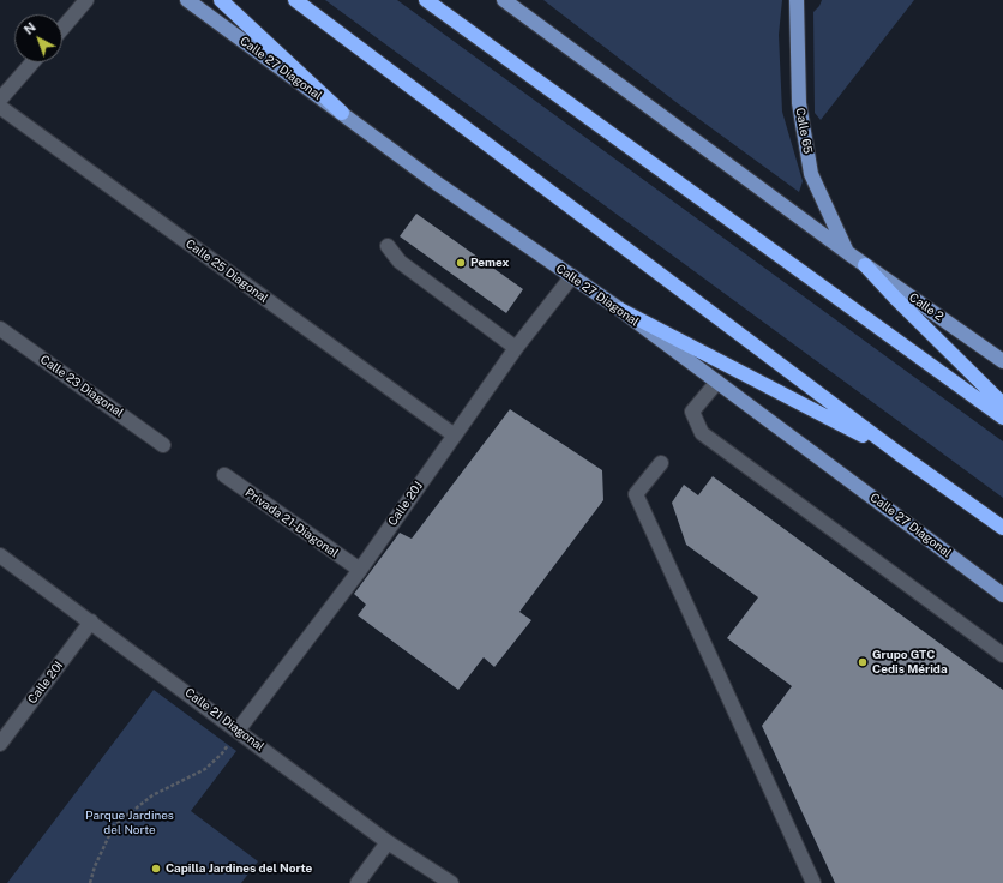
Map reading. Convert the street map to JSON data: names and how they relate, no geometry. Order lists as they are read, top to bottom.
{
  "streets": {
    "main road": ["Calle 27 Diagonal", "Calle 65", "Calle 2"],
    "street": [
      "Calle 25 Diagonal",
      "Calle 23 Diagonal",
      "Calle 20J",
      "Privada 21-Diagonal",
      "Calle 20I",
      "Calle 21 Diagonal"
    ]
  },
  "crossings": [
    ["Calle 27 Diagonal", "Calle 20J"],
    ["Calle 65", "Calle 2"],
    ["Calle 25 Diagonal", "Calle 20J"],
    ["Calle 20J", "Privada 21-Diagonal"],
    ["Calle 20J", "Calle 21 Diagonal"],
    ["Calle 20I", "Calle 21 Diagonal"]
  ],
  "parks": ["Parque Jardines del Norte"],
  "places": ["Pemex", "Grupo GTC Cedis Mérida", "Capilla Jardines del Norte"],
  "north": "top left"
}
